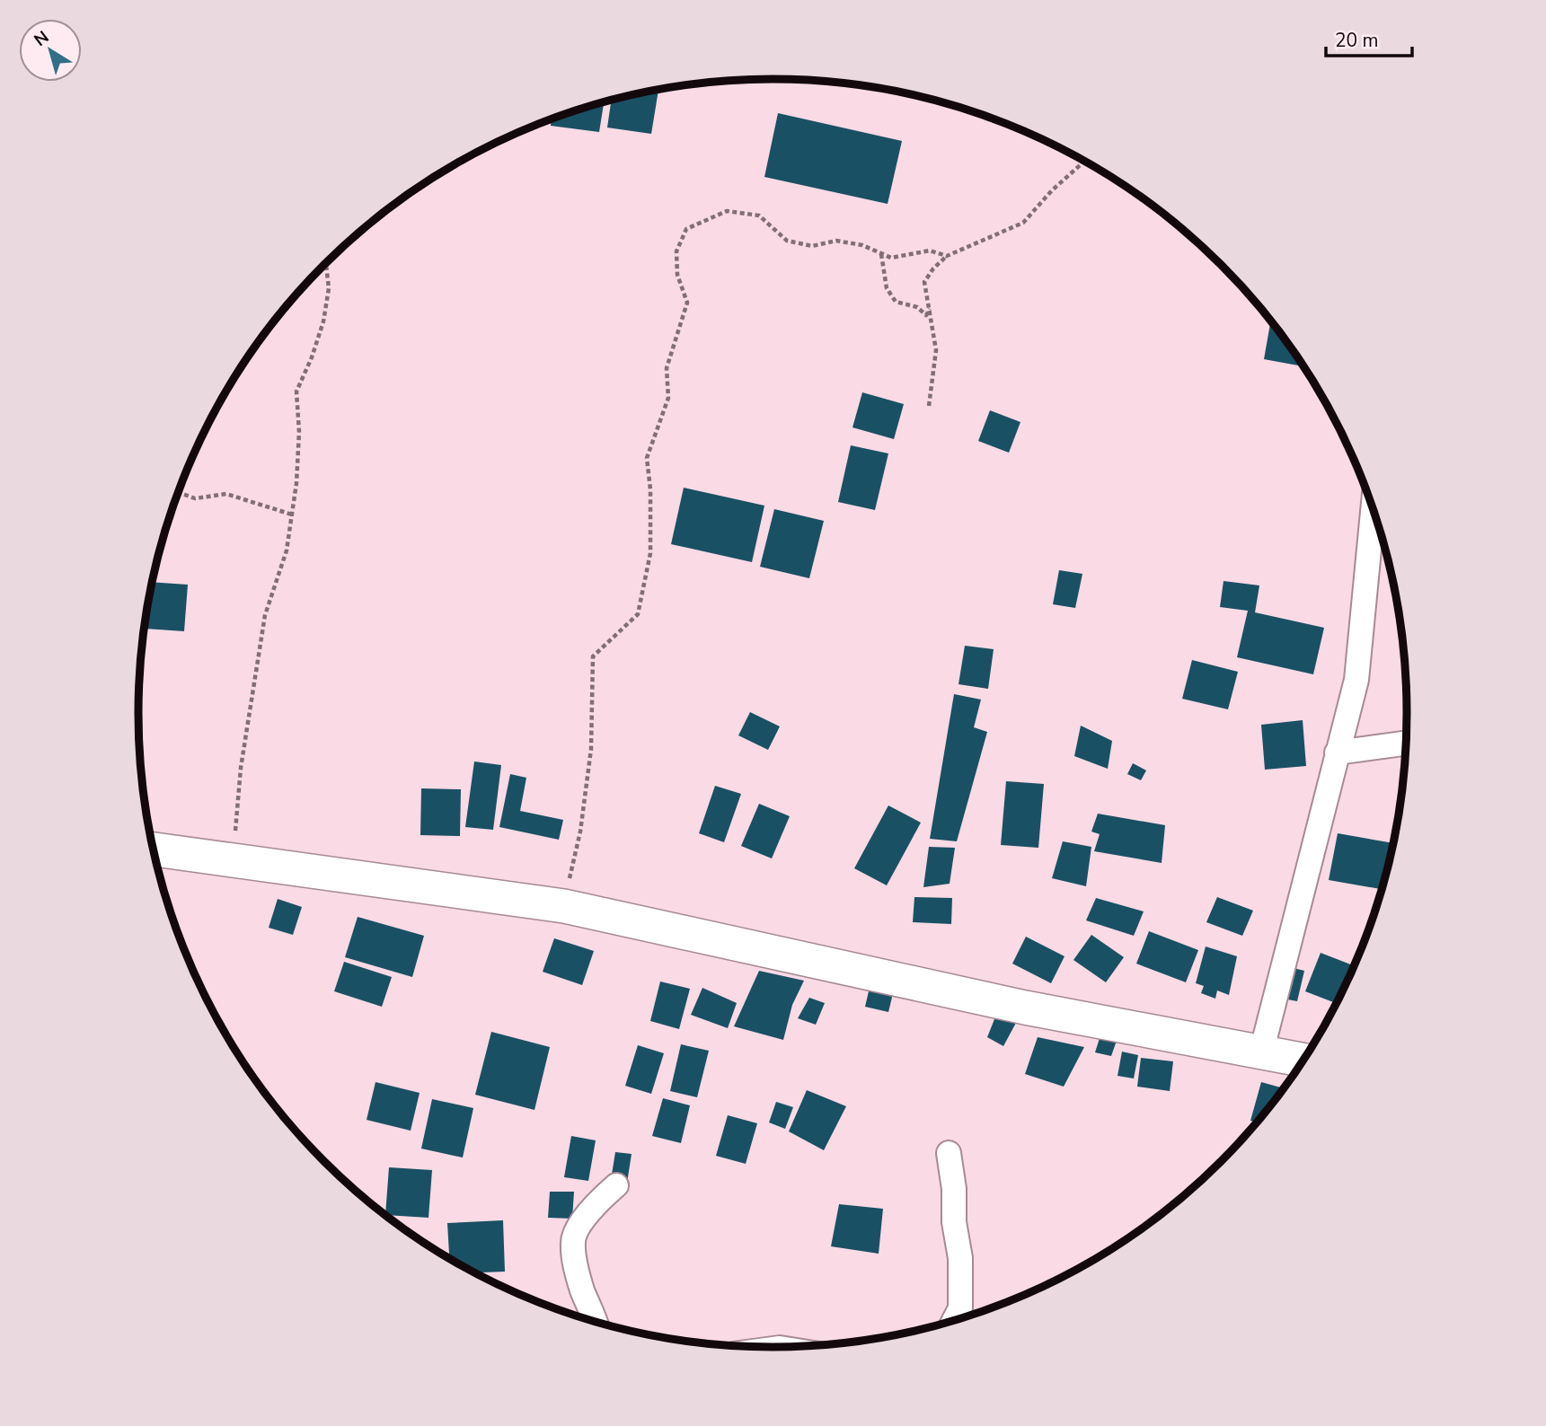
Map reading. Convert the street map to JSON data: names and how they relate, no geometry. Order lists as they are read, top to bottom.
{
  "scale_bar": "20 m",
  "north": "top left"
}
